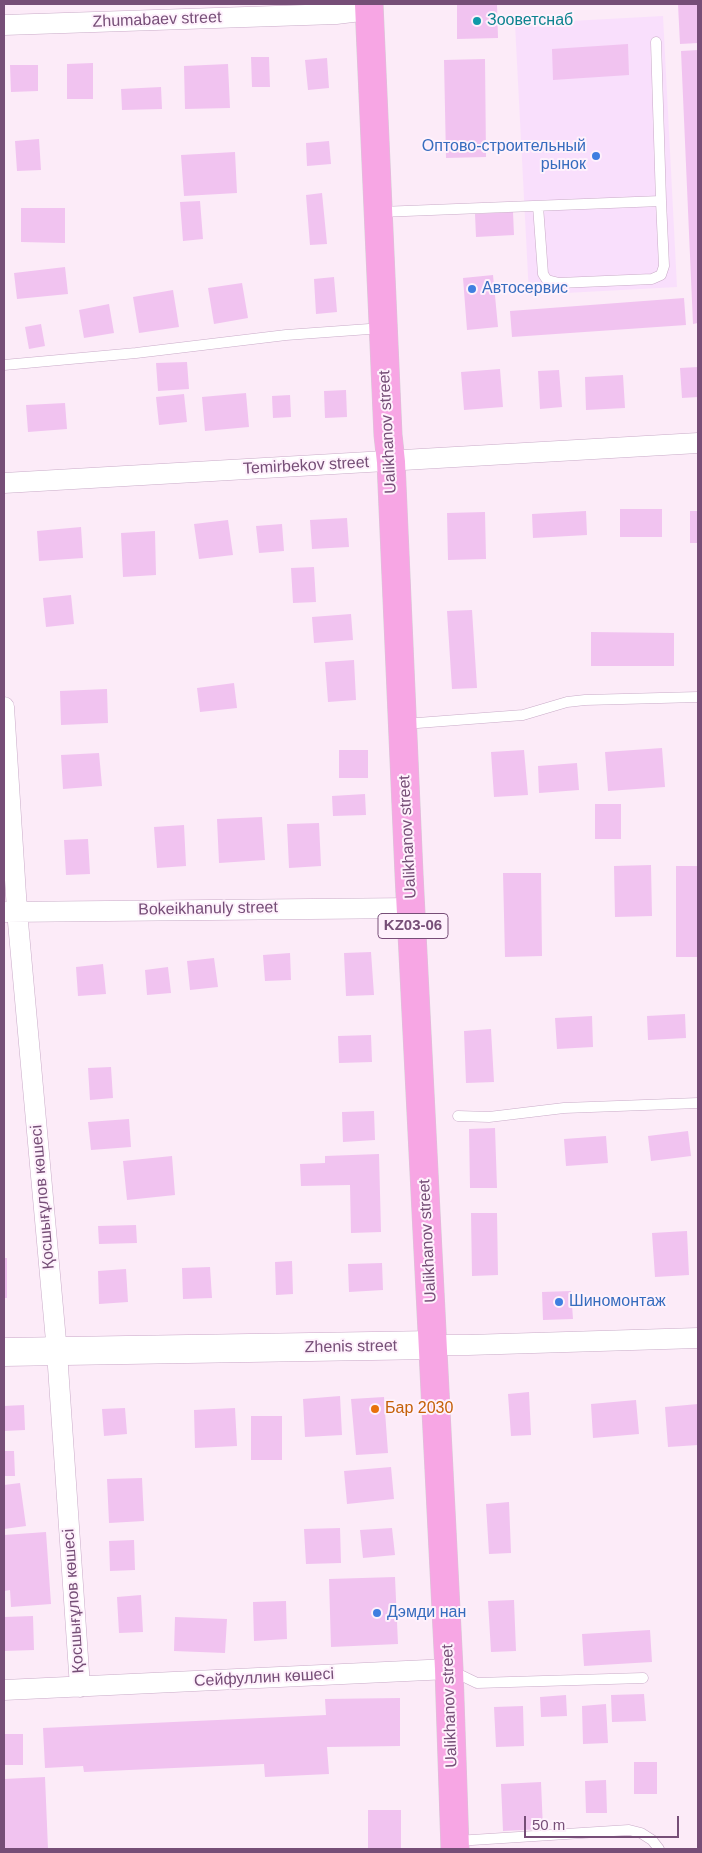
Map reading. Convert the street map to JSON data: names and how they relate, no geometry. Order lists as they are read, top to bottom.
{
  "streets": {
    "main road": ["Ualikhanov street", "KZ03-06"],
    "street": [
      "Zhumabaev street",
      "Temirbekov street",
      "Bokeikhanuly street",
      "Қосшығұлов көшесі",
      "Zhenis street",
      "Сейфуллин көшесі"
    ]
  },
  "crossings": [
    ["Zhumabaev street", "Ualikhanov street"],
    ["Ualikhanov street", "Temirbekov street"],
    ["Ualikhanov street", "Bokeikhanuly street"],
    ["Ualikhanov street", "Zhenis street"],
    ["Ualikhanov street", "Сейфуллин көшесі"],
    ["Bokeikhanuly street", "Қосшығұлов көшесі"],
    ["Қосшығұлов көшесі", "Zhenis street"],
    ["Қосшығұлов көшесі", "Сейфуллин көшесі"]
  ],
  "places": [
    "Зооветснаб",
    "Оптово-строительный рынок",
    "Автосервис",
    "Шиномонтаж",
    "Бар 2030",
    "Дэмди нан"
  ],
  "scale_bar": "50 m"
}
